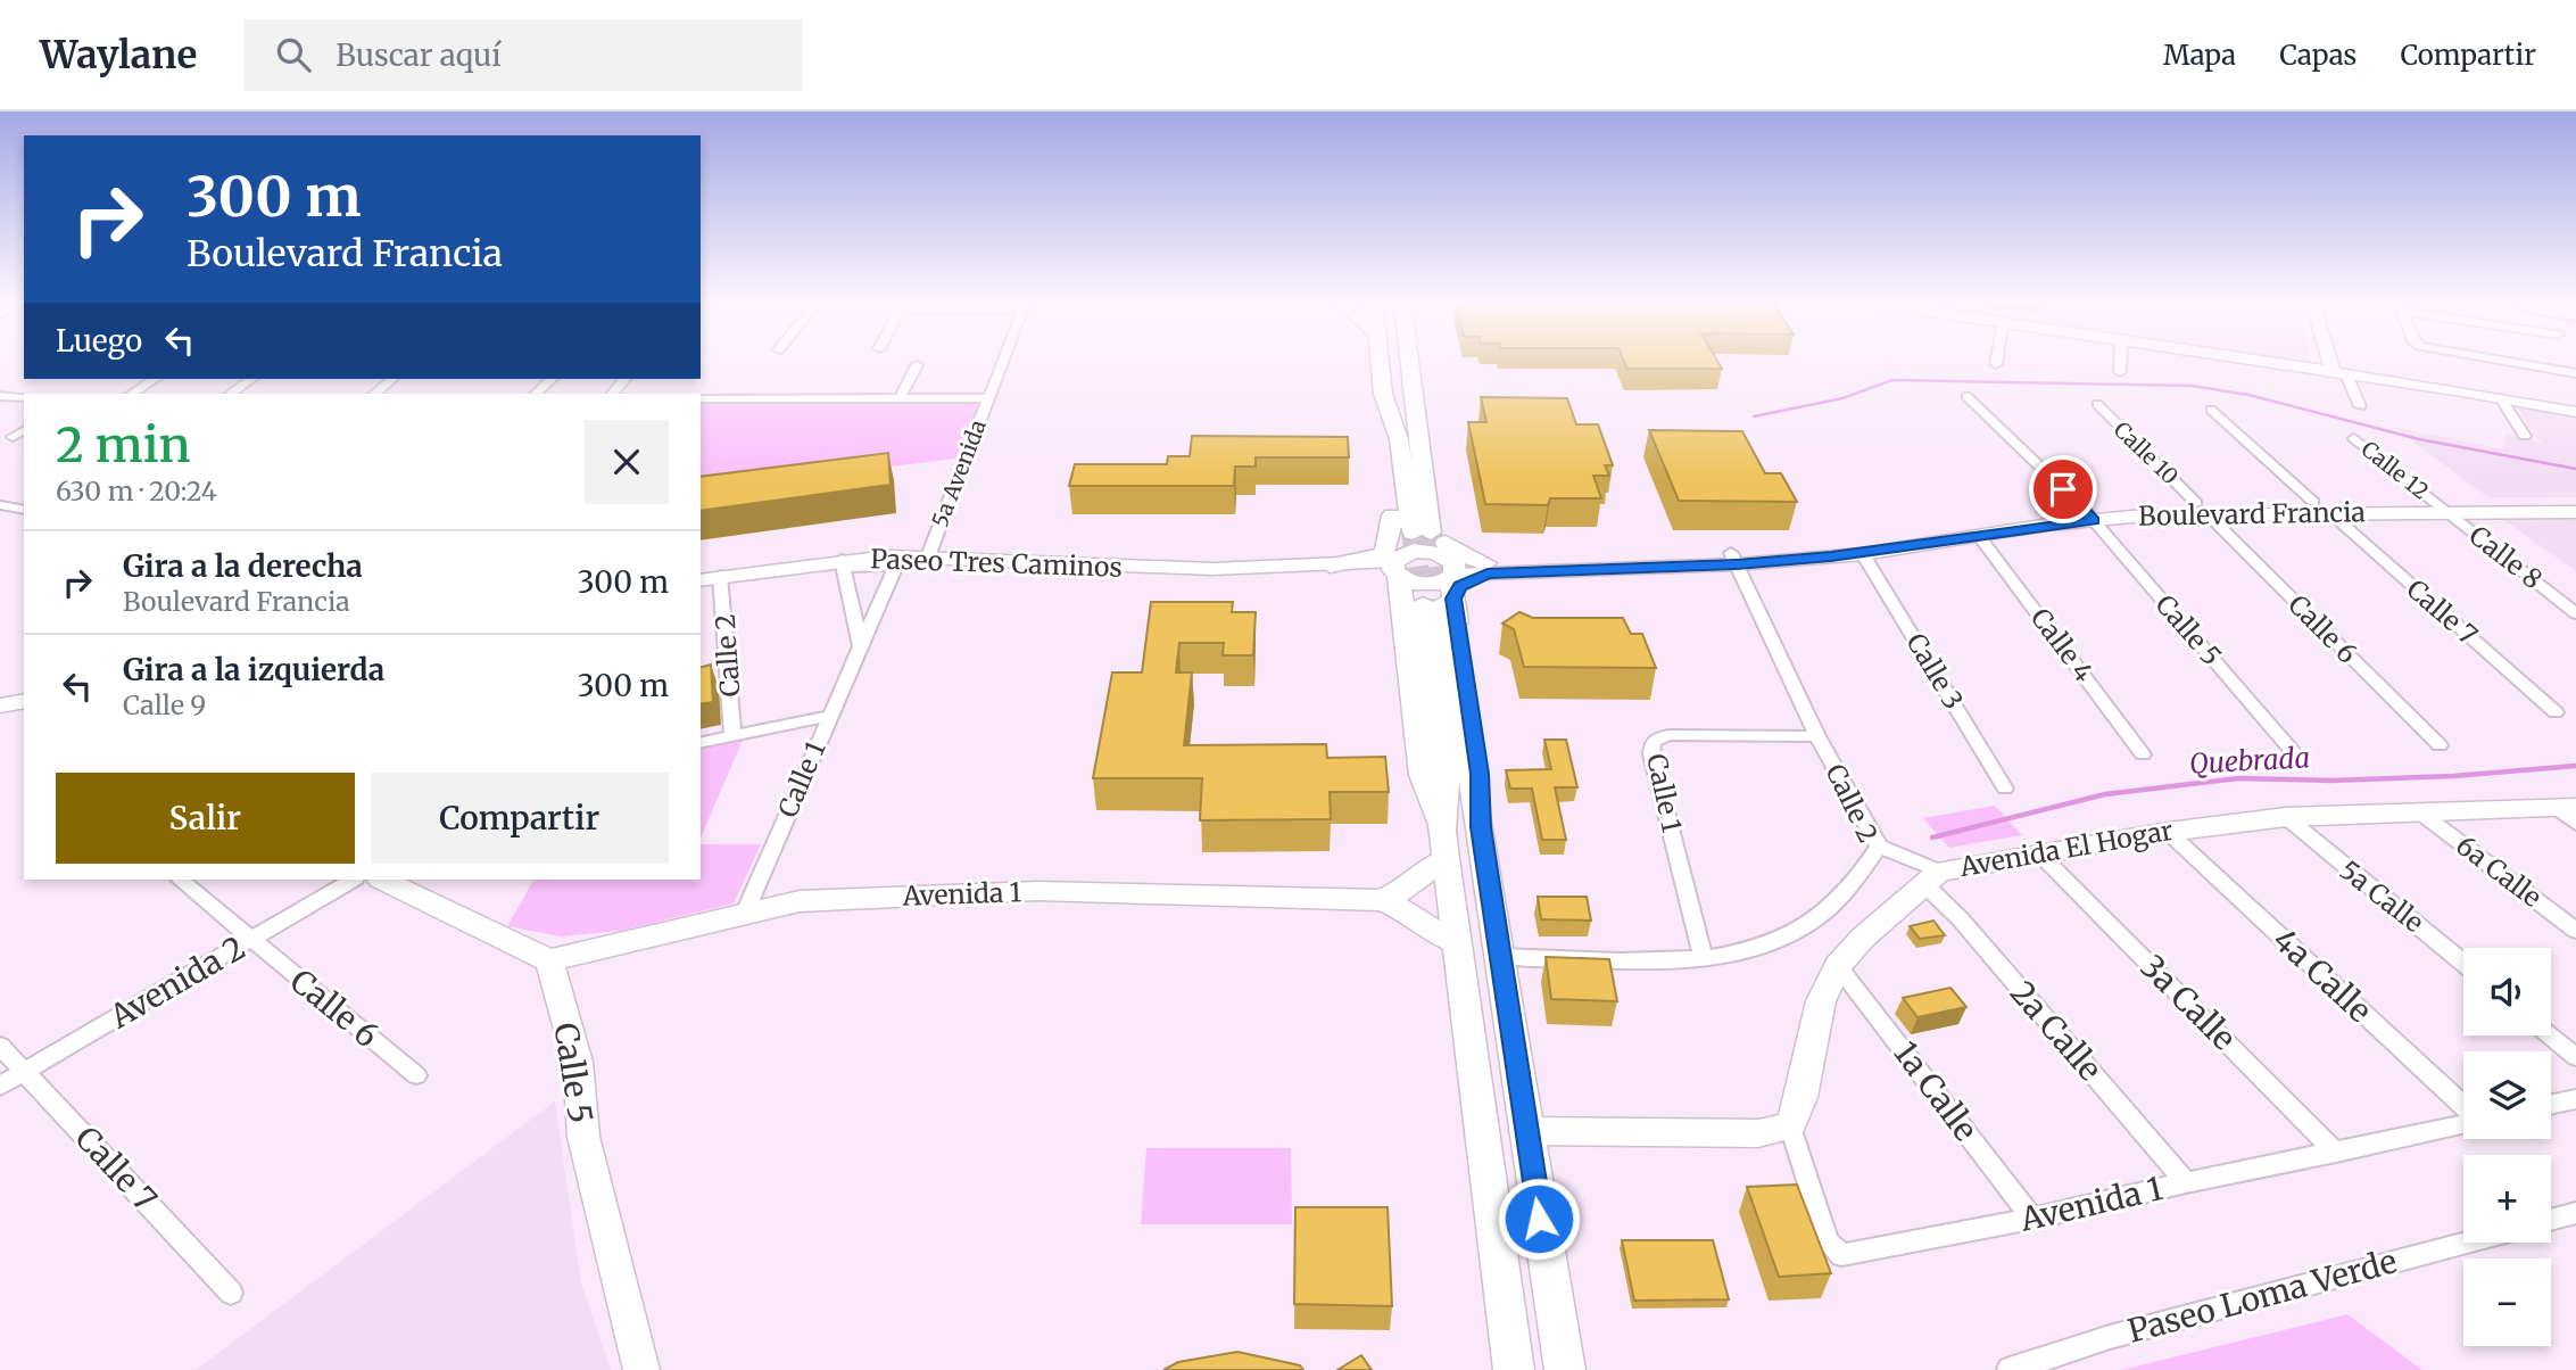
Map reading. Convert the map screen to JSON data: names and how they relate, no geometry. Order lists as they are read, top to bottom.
{
  "streets": {
    "street": [
      "Calle 10",
      "Calle 12",
      "5a Avenida",
      "Boulevard Francia",
      "Calle 8",
      "Paseo Tres Caminos",
      "Calle 7",
      "Calle 6",
      "Calle 5",
      "Calle 4",
      "Calle 2",
      "Calle 3",
      "Calle 1",
      "Avenida El Hogar",
      "6a Calle",
      "Avenida 1",
      "5a Calle",
      "4a Calle",
      "Avenida 2",
      "3a Calle",
      "2a Calle",
      "1a Calle",
      "Paseo Loma Verde"
    ]
  },
  "crossings": [
    ["Calle 10", "Boulevard Francia"],
    ["Calle 10", "Calle 6"],
    ["Calle 12", "Boulevard Francia"],
    ["Calle 12", "Calle 8"],
    ["5a Avenida", "Paseo Tres Caminos"],
    ["Boulevard Francia", "Calle 8"],
    ["Boulevard Francia", "Calle 7"],
    ["Boulevard Francia", "Calle 6"],
    ["Boulevard Francia", "Calle 5"],
    ["Boulevard Francia", "Calle 4"],
    ["Boulevard Francia", "Calle 2"],
    ["Boulevard Francia", "Calle 3"],
    ["Paseo Tres Caminos", "Calle 2"],
    ["Paseo Tres Caminos", "Calle 1"],
    ["Calle 7", "Avenida 2"],
    ["Calle 6", "Avenida 2"],
    ["Calle 5", "Avenida 1"],
    ["Calle 2", "Calle 1"],
    ["Calle 1", "Avenida 1"],
    ["Avenida El Hogar", "6a Calle"],
    ["Avenida El Hogar", "5a Calle"],
    ["Avenida El Hogar", "4a Calle"],
    ["Avenida El Hogar", "3a Calle"],
    ["Avenida El Hogar", "2a Calle"],
    ["Avenida 1", "3a Calle"],
    ["Avenida 1", "2a Calle"],
    ["Avenida 1", "1a Calle"]
  ],
  "water": ["Quebrada"],
  "page": {
    "header": "Waylane",
    "search": "Buscar aquí",
    "nav": ["Mapa", "Capas", "Compartir"],
    "turn": ["300 m", "Boulevard Francia"],
    "then": "Luego",
    "heading": ["2 min", "630 m · 20:24"],
    "list": [
      {
        "name": "Gira a la derecha",
        "note": "Boulevard Francia",
        "value": "300 m"
      },
      {
        "name": "Gira a la izquierda",
        "note": "Calle 9",
        "value": "300 m"
      }
    ],
    "buttons": ["Salir", "Compartir"],
    "map_buttons": ["+", "−"]
  }
}
